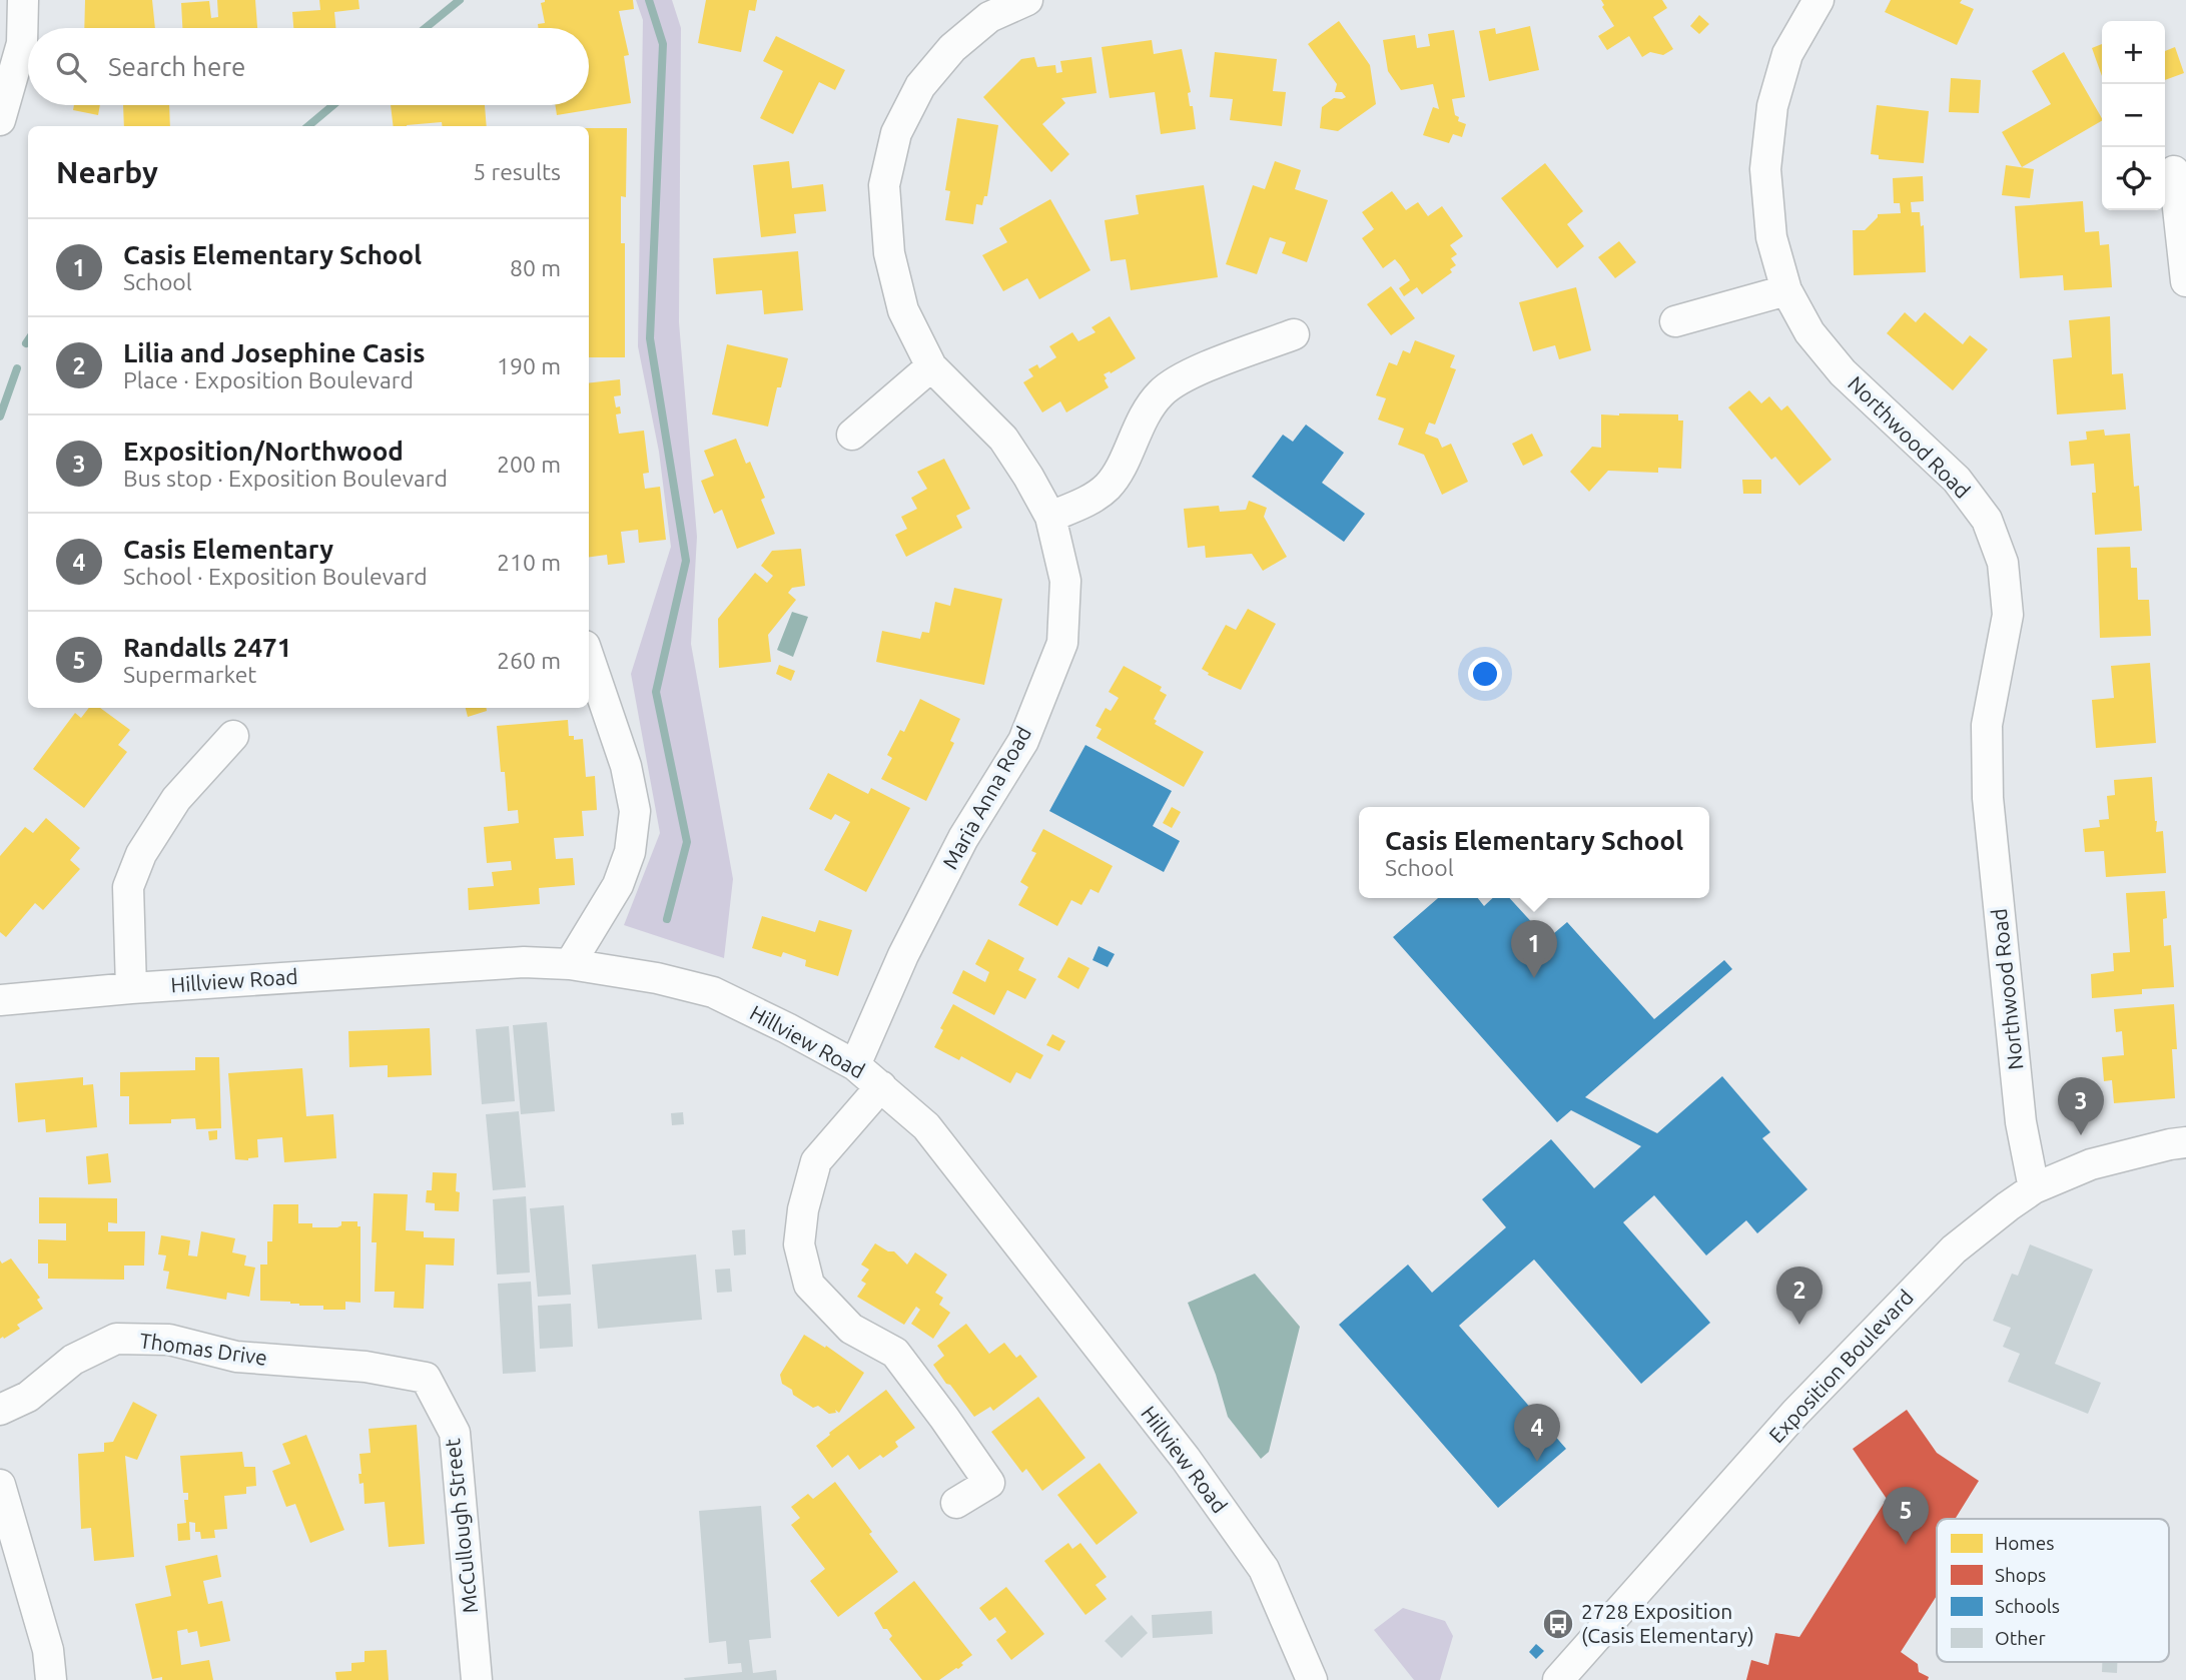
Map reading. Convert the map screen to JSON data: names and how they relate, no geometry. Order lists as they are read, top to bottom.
{
  "streets": {
    "street": [
      "Northwood Road",
      "Maria Anna Road",
      "Hillview Road",
      "Thomas Drive",
      "Exposition Boulevard",
      "McCullough Street"
    ]
  },
  "crossings": [
    ["Northwood Road", "Exposition Boulevard"],
    ["Maria Anna Road", "Hillview Road"],
    ["Thomas Drive", "McCullough Street"]
  ],
  "places": {
    "bus stop": ["2728 Exposition (Casis Elementary)"]
  },
  "legend": [
    "Homes",
    "Shops",
    "Schools",
    "Other"
  ],
  "page": {
    "map_buttons": ["+", "−"],
    "search": "Search here",
    "heading": ["Nearby", "5 results"],
    "list": [
      {
        "mark": "1",
        "name": "Casis Elementary School",
        "note": "School",
        "value": "80 m"
      },
      {
        "mark": "2",
        "name": "Lilia and Josephine Casis",
        "note": "Place · Exposition Boulevard",
        "value": "190 m"
      },
      {
        "mark": "3",
        "name": "Exposition/Northwood",
        "note": "Bus stop · Exposition Boulevard",
        "value": "200 m"
      },
      {
        "mark": "4",
        "name": "Casis Elementary",
        "note": "School · Exposition Boulevard",
        "value": "210 m"
      },
      {
        "mark": "5",
        "name": "Randalls 2471",
        "note": "Supermarket",
        "value": "260 m"
      }
    ],
    "popup": ["Casis Elementary School", "School"],
    "pins": [
      "1",
      "3",
      "2",
      "4",
      "5"
    ]
  }
}
